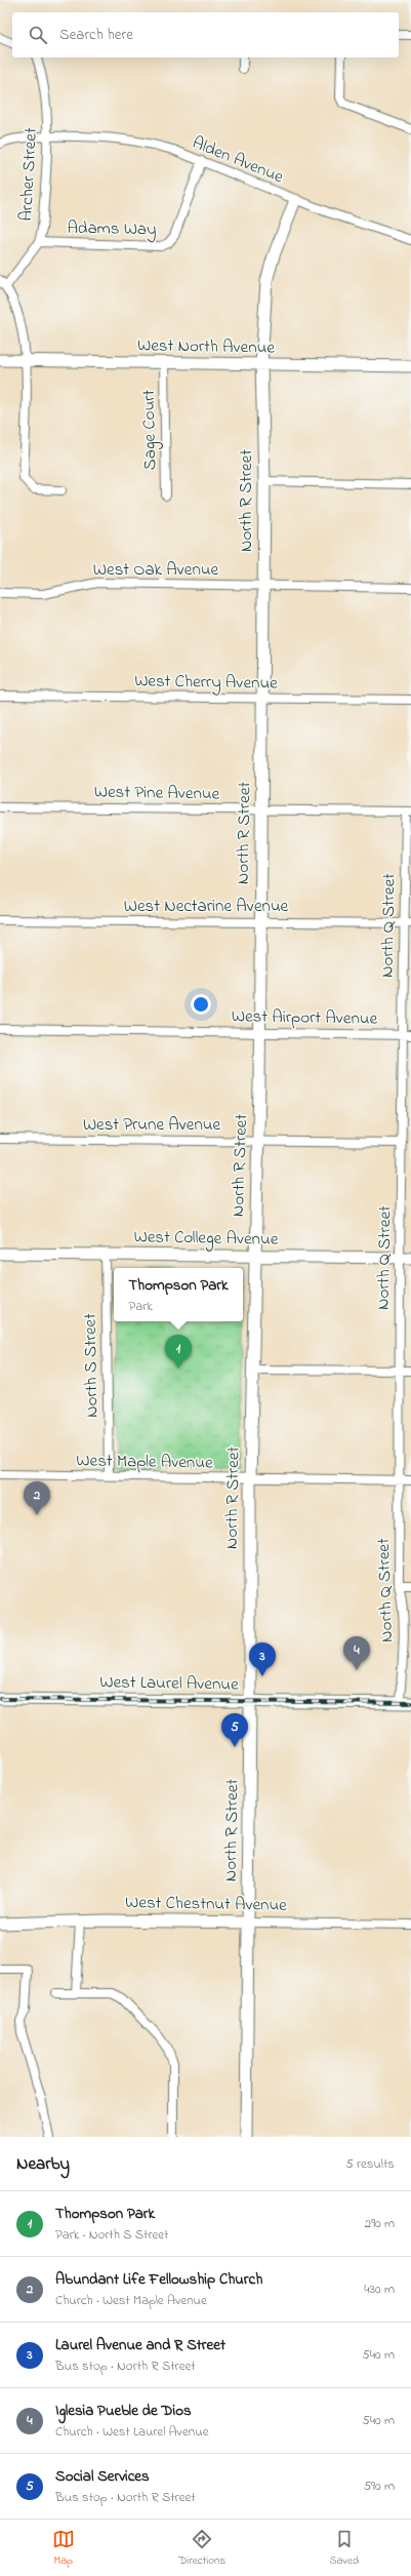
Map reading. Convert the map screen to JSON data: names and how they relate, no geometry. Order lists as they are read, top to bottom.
{
  "streets": {
    "street": [
      "Alden Avenue",
      "Archer Street",
      "Adams Way",
      "West North Avenue",
      "Sage Court",
      "North R Street",
      "West Oak Avenue",
      "West Cherry Avenue",
      "West Pine Avenue",
      "West Nectarine Avenue",
      "North Q Street",
      "West Airport Avenue",
      "West Prune Avenue",
      "West College Avenue",
      "North S Street",
      "West Maple Avenue",
      "West Laurel Avenue",
      "West Chestnut Avenue"
    ]
  },
  "crossings": [
    ["Alden Avenue", "Archer Street"],
    ["Alden Avenue", "Adams Way"],
    ["Alden Avenue", "North R Street"],
    ["Archer Street", "Adams Way"],
    ["West North Avenue", "Sage Court"],
    ["West North Avenue", "North R Street"],
    ["North R Street", "West Oak Avenue"],
    ["North R Street", "West Cherry Avenue"],
    ["North R Street", "West Pine Avenue"],
    ["North R Street", "West Nectarine Avenue"],
    ["North R Street", "West Airport Avenue"],
    ["North R Street", "West Prune Avenue"],
    ["North R Street", "West College Avenue"],
    ["North R Street", "West Maple Avenue"],
    ["North R Street", "West Laurel Avenue"],
    ["North R Street", "West Chestnut Avenue"],
    ["West Pine Avenue", "North Q Street"],
    ["West Nectarine Avenue", "North Q Street"],
    ["North Q Street", "West Airport Avenue"],
    ["North Q Street", "West Prune Avenue"],
    ["North Q Street", "West College Avenue"],
    ["North Q Street", "West Maple Avenue"],
    ["North Q Street", "West Laurel Avenue"],
    ["West College Avenue", "North S Street"],
    ["North S Street", "West Maple Avenue"]
  ],
  "page": {
    "search": "Search here",
    "popup": ["Thompson Park", "Park"],
    "pins": [
      "1",
      "2",
      "4",
      "3",
      "5"
    ],
    "heading": ["Nearby", "5 results"],
    "list": [
      {
        "mark": "1",
        "name": "Thompson Park",
        "note": "Park · North S Street",
        "value": "290 m"
      },
      {
        "mark": "2",
        "name": "Abundant Life Fellowship Church",
        "note": "Church · West Maple Avenue",
        "value": "430 m"
      },
      {
        "mark": "3",
        "name": "Laurel Avenue and R Street",
        "note": "Bus stop · North R Street",
        "value": "540 m"
      },
      {
        "mark": "4",
        "name": "Iglesia Pueble de Dios",
        "note": "Church · West Laurel Avenue",
        "value": "540 m"
      },
      {
        "mark": "5",
        "name": "Social Services",
        "note": "Bus stop · North R Street",
        "value": "590 m"
      }
    ],
    "nav": ["Map", "Directions", "Saved"]
  }
}
